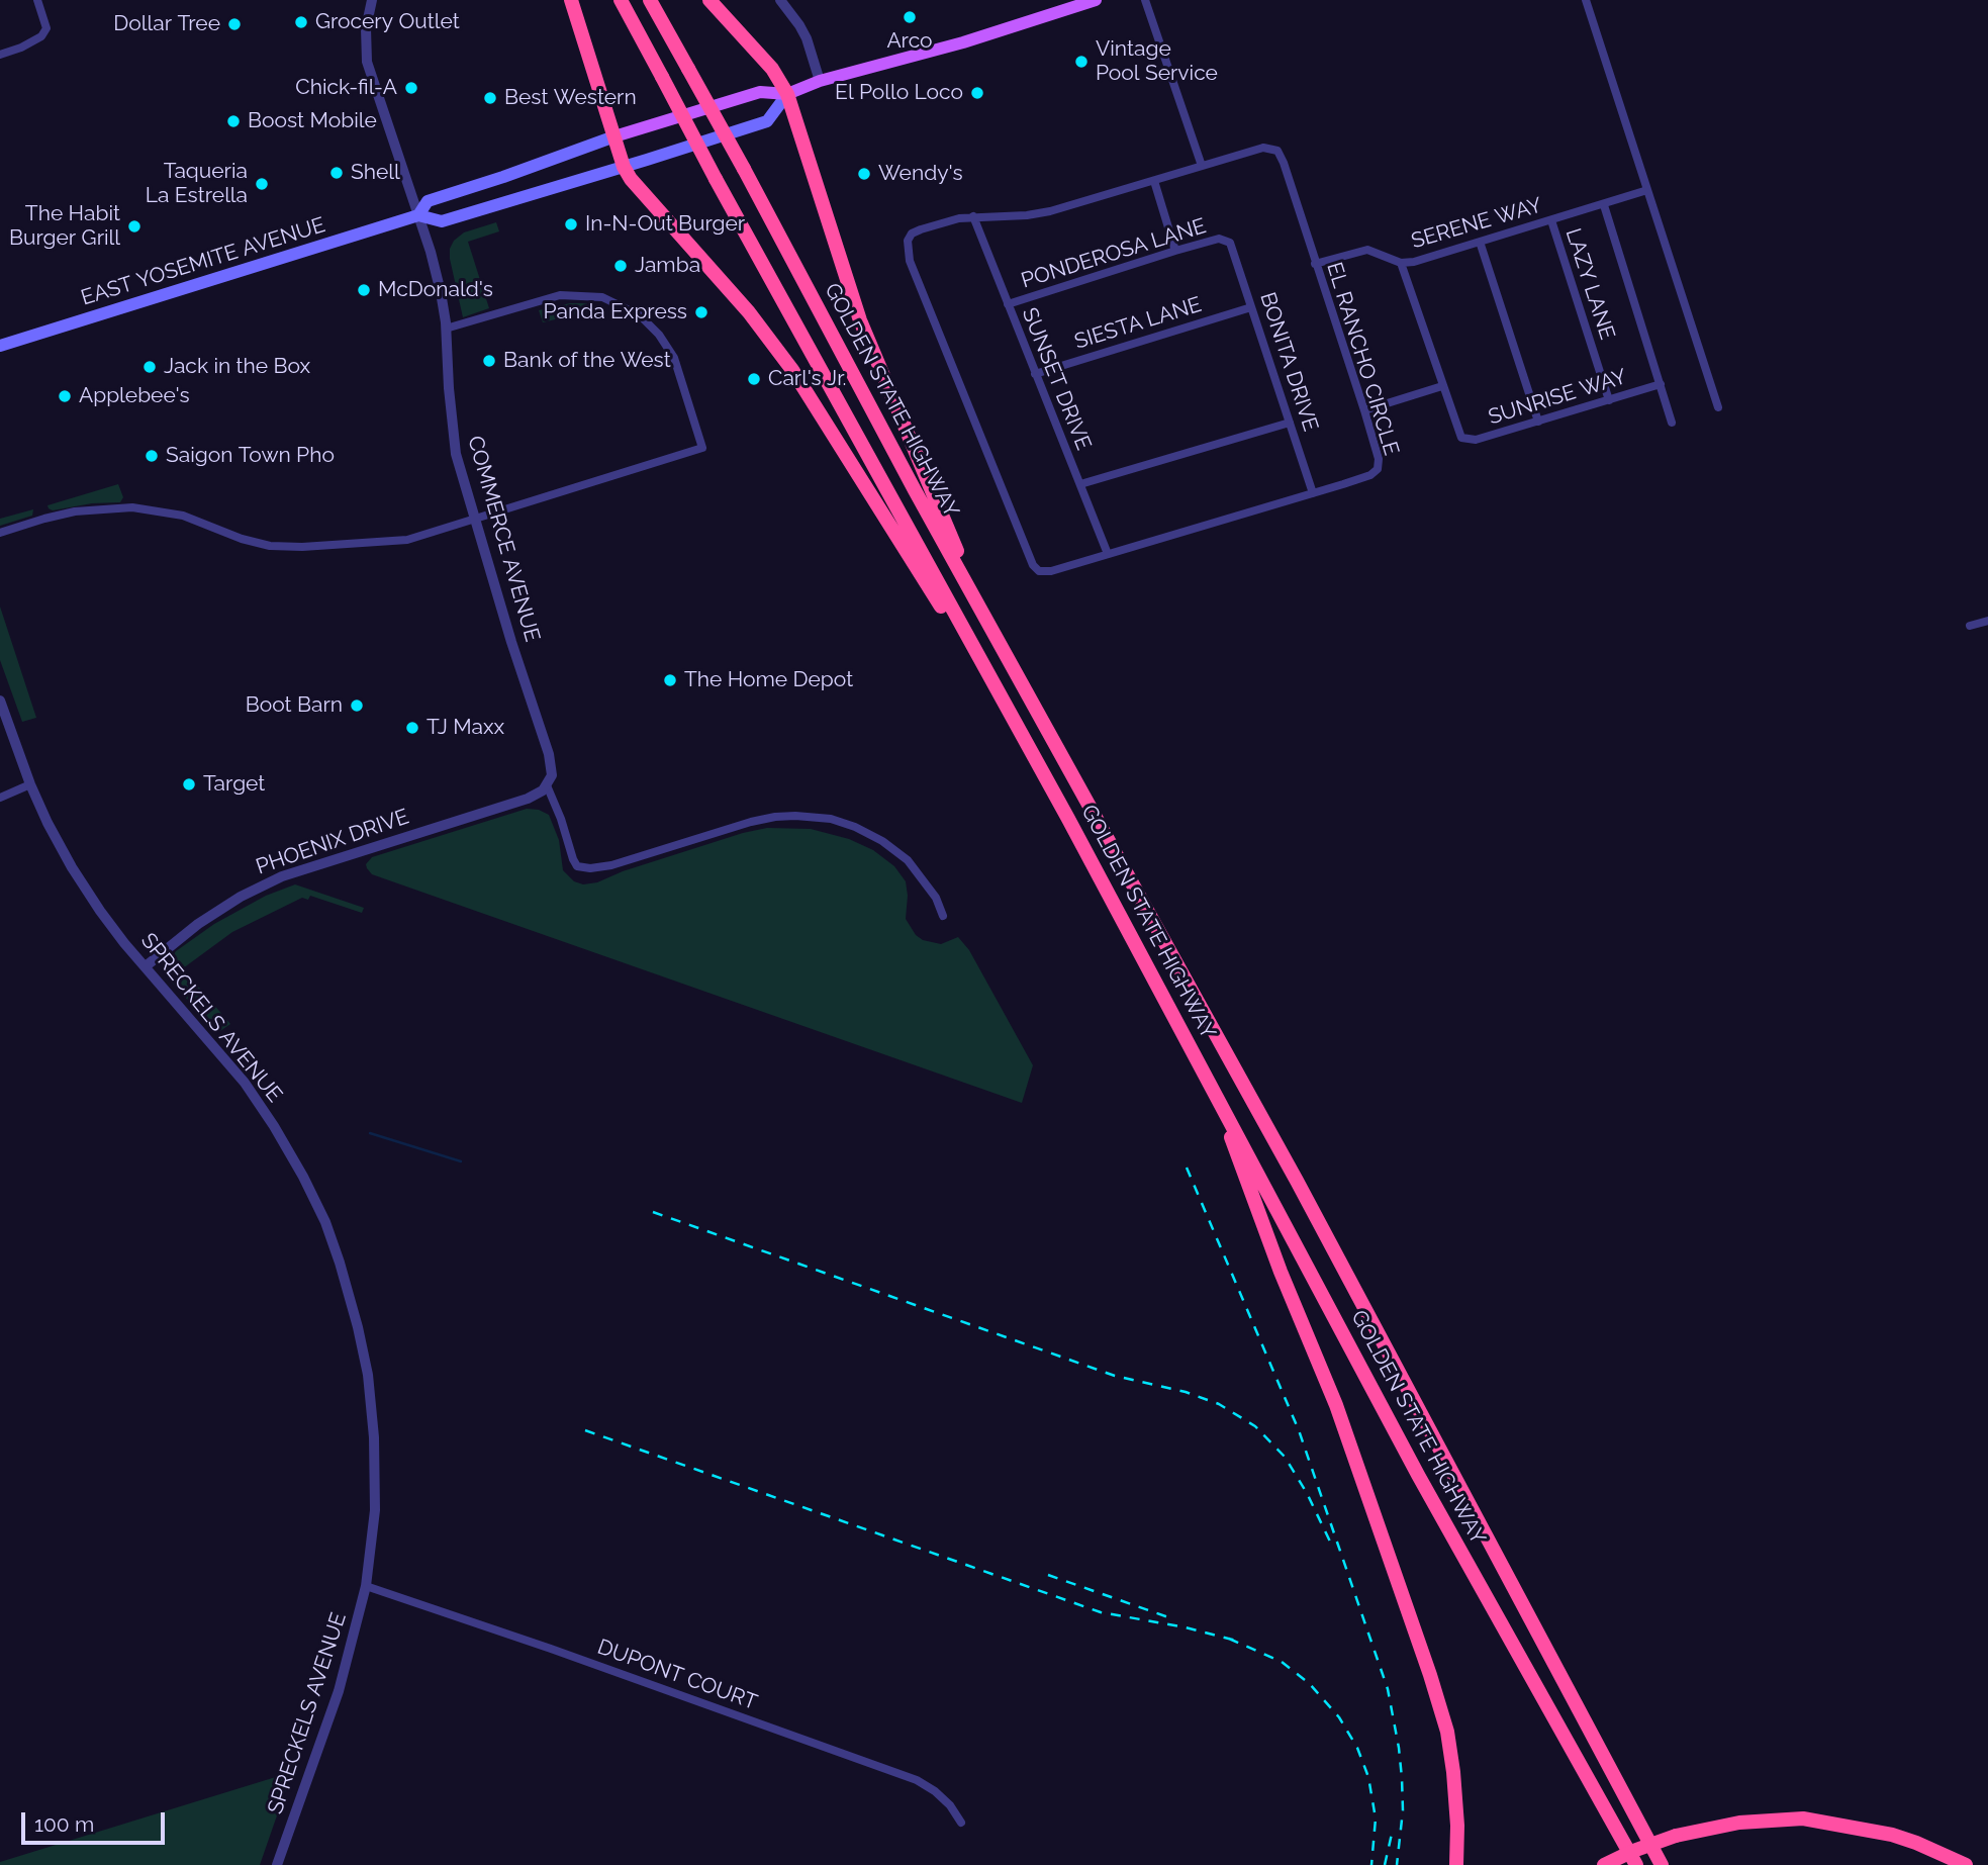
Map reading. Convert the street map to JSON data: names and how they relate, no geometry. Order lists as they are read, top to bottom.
{
  "streets": {
    "highway": ["GOLDEN STATE HIGHWAY"],
    "main road": ["EAST YOSEMITE AVENUE"],
    "street": [
      "SERENE WAY",
      "PONDEROSA LANE",
      "LAZY LANE",
      "SIESTA LANE",
      "EL RANCHO CIRCLE",
      "BONITA DRIVE",
      "SUNSET DRIVE",
      "SUNRISE WAY",
      "COMMERCE AVENUE",
      "PHOENIX DRIVE",
      "SPRECKELS AVENUE",
      "DUPONT COURT"
    ]
  },
  "crossings": [
    ["SERENE WAY", "LAZY LANE"],
    ["SERENE WAY", "EL RANCHO CIRCLE"],
    ["PONDEROSA LANE", "BONITA DRIVE"],
    ["PONDEROSA LANE", "SUNSET DRIVE"],
    ["EAST YOSEMITE AVENUE", "COMMERCE AVENUE"],
    ["LAZY LANE", "SUNRISE WAY"],
    ["SIESTA LANE", "BONITA DRIVE"],
    ["SIESTA LANE", "SUNSET DRIVE"],
    ["EL RANCHO CIRCLE", "BONITA DRIVE"],
    ["EL RANCHO CIRCLE", "SUNSET DRIVE"],
    ["COMMERCE AVENUE", "PHOENIX DRIVE"],
    ["PHOENIX DRIVE", "SPRECKELS AVENUE"],
    ["SPRECKELS AVENUE", "DUPONT COURT"]
  ],
  "places": [
    "Arco",
    "Grocery Outlet",
    "Dollar Tree",
    "Vintage Pool Service",
    "Chick-fil-A",
    "El Pollo Loco",
    "Best Western",
    "Boost Mobile",
    "Shell",
    "Wendy's",
    "Taqueria La Estrella",
    "In-N-Out Burger",
    "The Habit Burger Grill",
    "Jamba",
    "McDonald's",
    "Panda Express",
    "Bank of the West",
    "Jack in the Box",
    "Carl's Jr.",
    "Applebee's",
    "Saigon Town Pho",
    "The Home Depot",
    "Boot Barn",
    "TJ Maxx",
    "Target"
  ],
  "scale_bar": "100 m"
}
